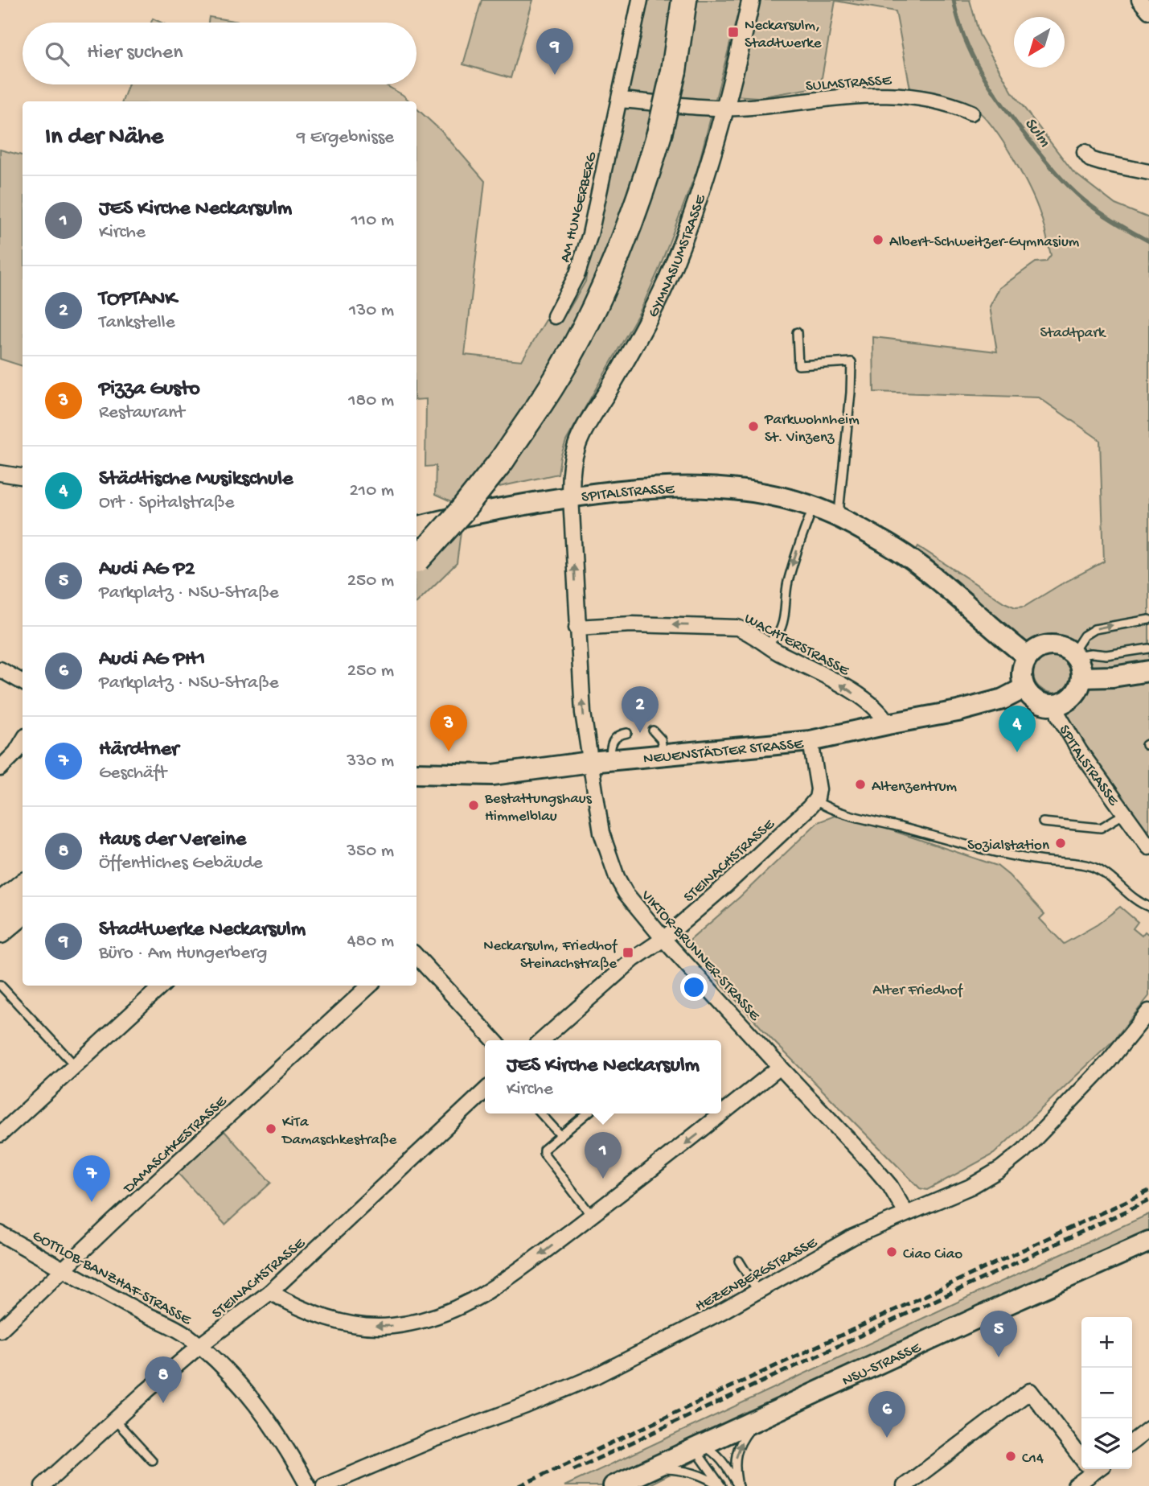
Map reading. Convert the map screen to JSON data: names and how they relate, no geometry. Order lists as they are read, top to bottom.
{
  "streets": {
    "main road": ["SPITALSTRASSE", "NEUENSTÄDTER STRASSE", "NSU-STRASSE"],
    "street": [
      "SULMSTRASSE",
      "AM HUNGERBERG",
      "GYMNASIUMSTRASSE",
      "WACHTERSTRASSE",
      "STEINACHSTRASSE",
      "VIKTOR-BRUNNER-STRASSE",
      "DAMASCHKESTRASSE",
      "HEZENBERGSTRASSE",
      "GOTTLOB-BANZHAF-STRASSE"
    ]
  },
  "crossings": [
    ["SULMSTRASSE", "GYMNASIUMSTRASSE"],
    ["GYMNASIUMSTRASSE", "SPITALSTRASSE"],
    ["GYMNASIUMSTRASSE", "VIKTOR-BRUNNER-STRASSE"],
    ["SPITALSTRASSE", "NEUENSTÄDTER STRASSE"],
    ["SPITALSTRASSE", "VIKTOR-BRUNNER-STRASSE"],
    ["WACHTERSTRASSE", "NEUENSTÄDTER STRASSE"],
    ["WACHTERSTRASSE", "VIKTOR-BRUNNER-STRASSE"],
    ["NEUENSTÄDTER STRASSE", "VIKTOR-BRUNNER-STRASSE"],
    ["STEINACHSTRASSE", "VIKTOR-BRUNNER-STRASSE"],
    ["STEINACHSTRASSE", "GOTTLOB-BANZHAF-STRASSE"],
    ["VIKTOR-BRUNNER-STRASSE", "HEZENBERGSTRASSE"],
    ["DAMASCHKESTRASSE", "GOTTLOB-BANZHAF-STRASSE"]
  ],
  "one_way": ["WACHTERSTRASSE"],
  "water": ["Sulm"],
  "parks": ["Stadtpark", "Alter Friedhof"],
  "places": {
    "transit": ["Neckarsulm, Stadtwerke", "Neckarsulm, Friedhof Steinachstraße"],
    "other": [
      "Albert-Schweitzer-Gymnasium",
      "Parkwohnheim St. Vinzenz",
      "Altenzentrum",
      "Bestattungshaus Himmelblau",
      "Sozialstation",
      "KiTa Damaschkestraße",
      "Ciao Ciao",
      "C14"
    ]
  },
  "north": "bottom left",
  "page": {
    "search": "Hier suchen",
    "pins": [
      "9",
      "2",
      "3",
      "4",
      "1",
      "7",
      "5",
      "8",
      "6"
    ],
    "heading": ["In der Nähe", "9 Ergebnisse"],
    "list": [
      {
        "mark": "1",
        "name": "JES Kirche Neckarsulm",
        "note": "Kirche",
        "value": "110 m"
      },
      {
        "mark": "2",
        "name": "TOPTANK",
        "note": "Tankstelle",
        "value": "130 m"
      },
      {
        "mark": "3",
        "name": "Pizza Gusto",
        "note": "Restaurant",
        "value": "180 m"
      },
      {
        "mark": "4",
        "name": "Städtische Musikschule",
        "note": "Ort · Spitalstraße",
        "value": "210 m"
      },
      {
        "mark": "5",
        "name": "Audi AG P2",
        "note": "Parkplatz · NSU-Straße",
        "value": "250 m"
      },
      {
        "mark": "6",
        "name": "Audi AG PH1",
        "note": "Parkplatz · NSU-Straße",
        "value": "250 m"
      },
      {
        "mark": "7",
        "name": "Härdtner",
        "note": "Geschäft",
        "value": "330 m"
      },
      {
        "mark": "8",
        "name": "Haus der Vereine",
        "note": "Öffentliches Gebäude",
        "value": "350 m"
      },
      {
        "mark": "9",
        "name": "Stadtwerke Neckarsulm",
        "note": "Büro · Am Hungerberg",
        "value": "480 m"
      }
    ],
    "popup": ["JES Kirche Neckarsulm", "Kirche"],
    "map_buttons": ["+", "−"]
  }
}
